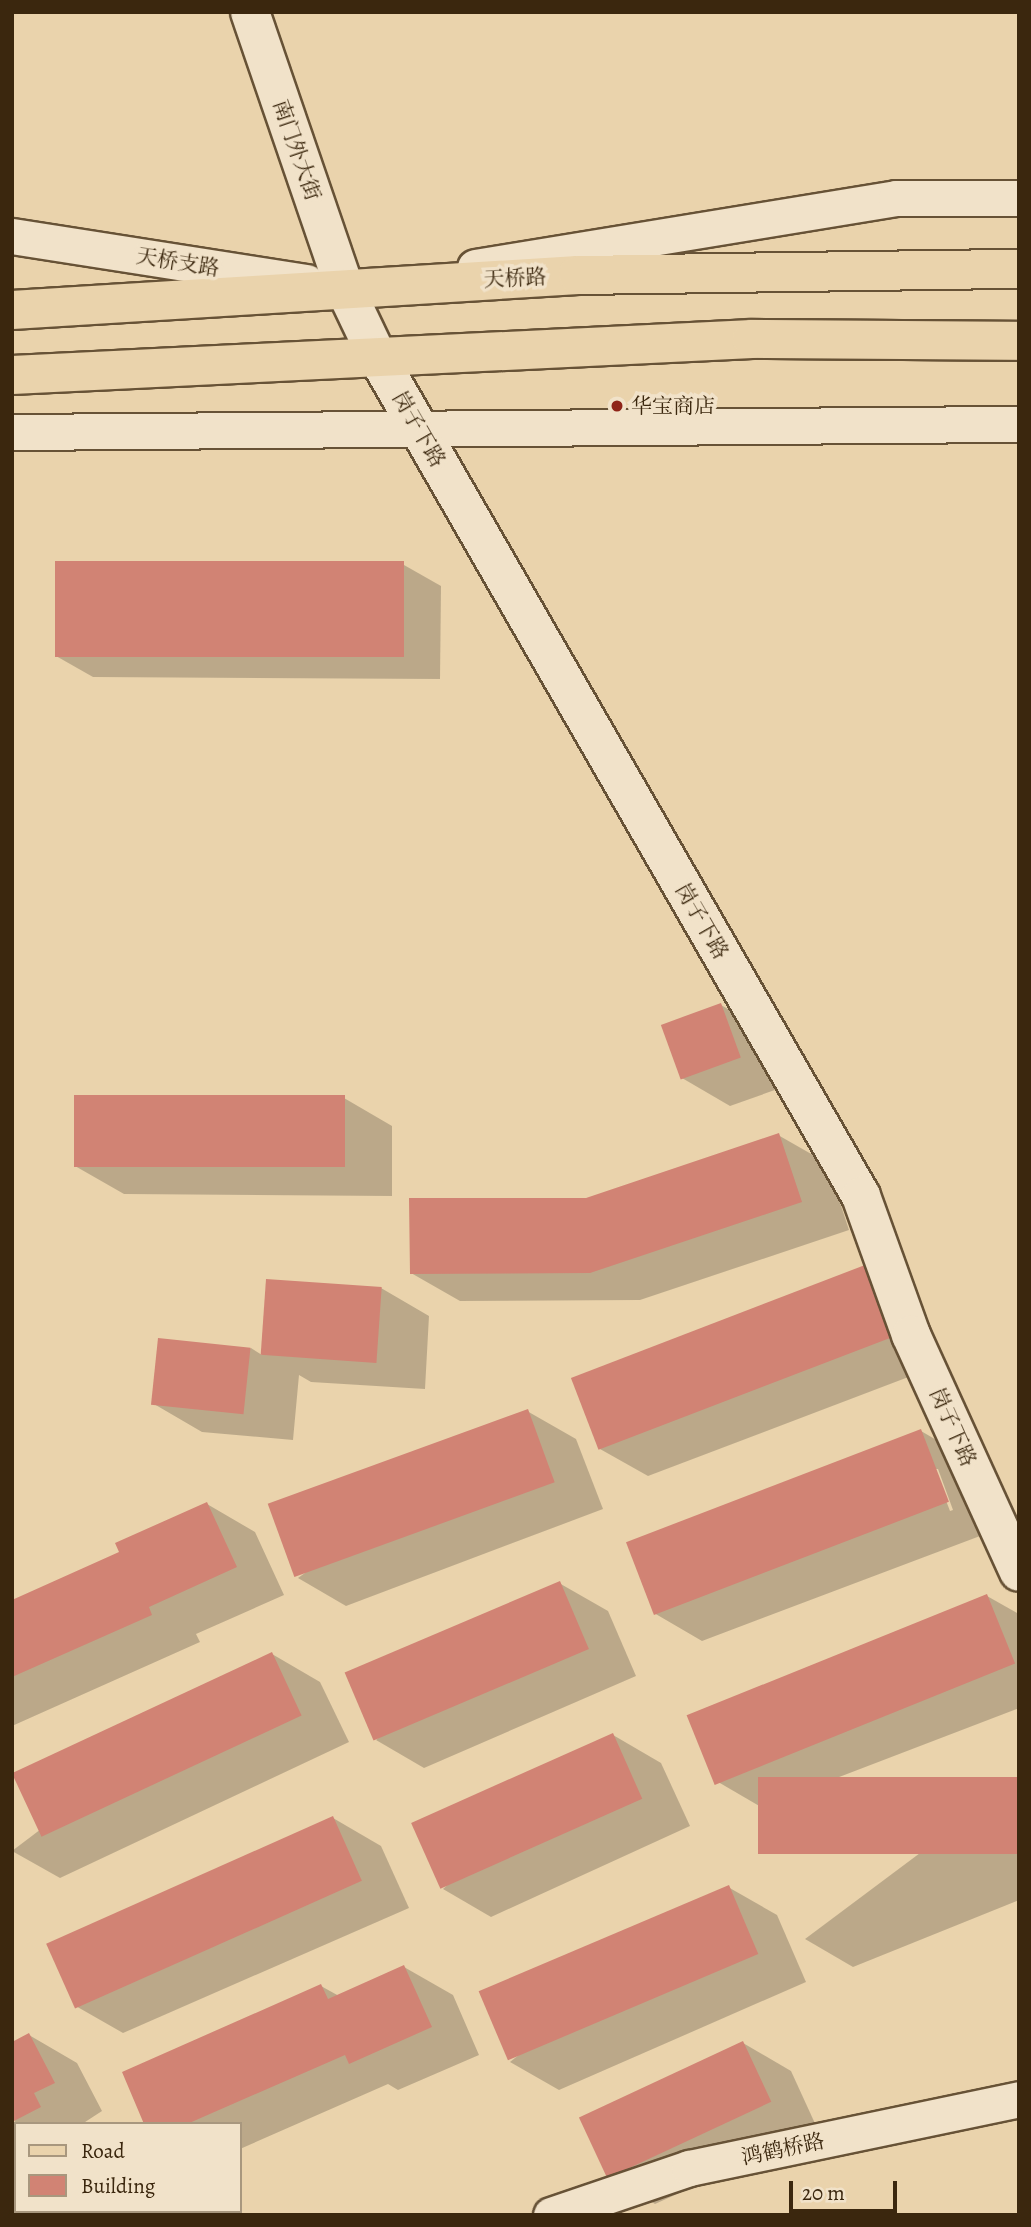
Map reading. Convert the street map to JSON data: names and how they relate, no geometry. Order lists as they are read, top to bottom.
{
  "streets": {
    "main road": ["天桥路"],
    "street": [
      "南门外大街",
      "天桥支路",
      "岗子下路",
      "鸿鹤桥路"
    ]
  },
  "crossings": [
    ["南门外大街", "天桥支路"],
    ["南门外大街", "天桥路"],
    ["南门外大街", "岗子下路"],
    ["天桥支路", "天桥路"],
    ["天桥支路", "岗子下路"],
    ["天桥路", "岗子下路"]
  ],
  "places": ["华宝商店"],
  "legend": ["Road", "Building"],
  "scale_bar": "20 m"
}
